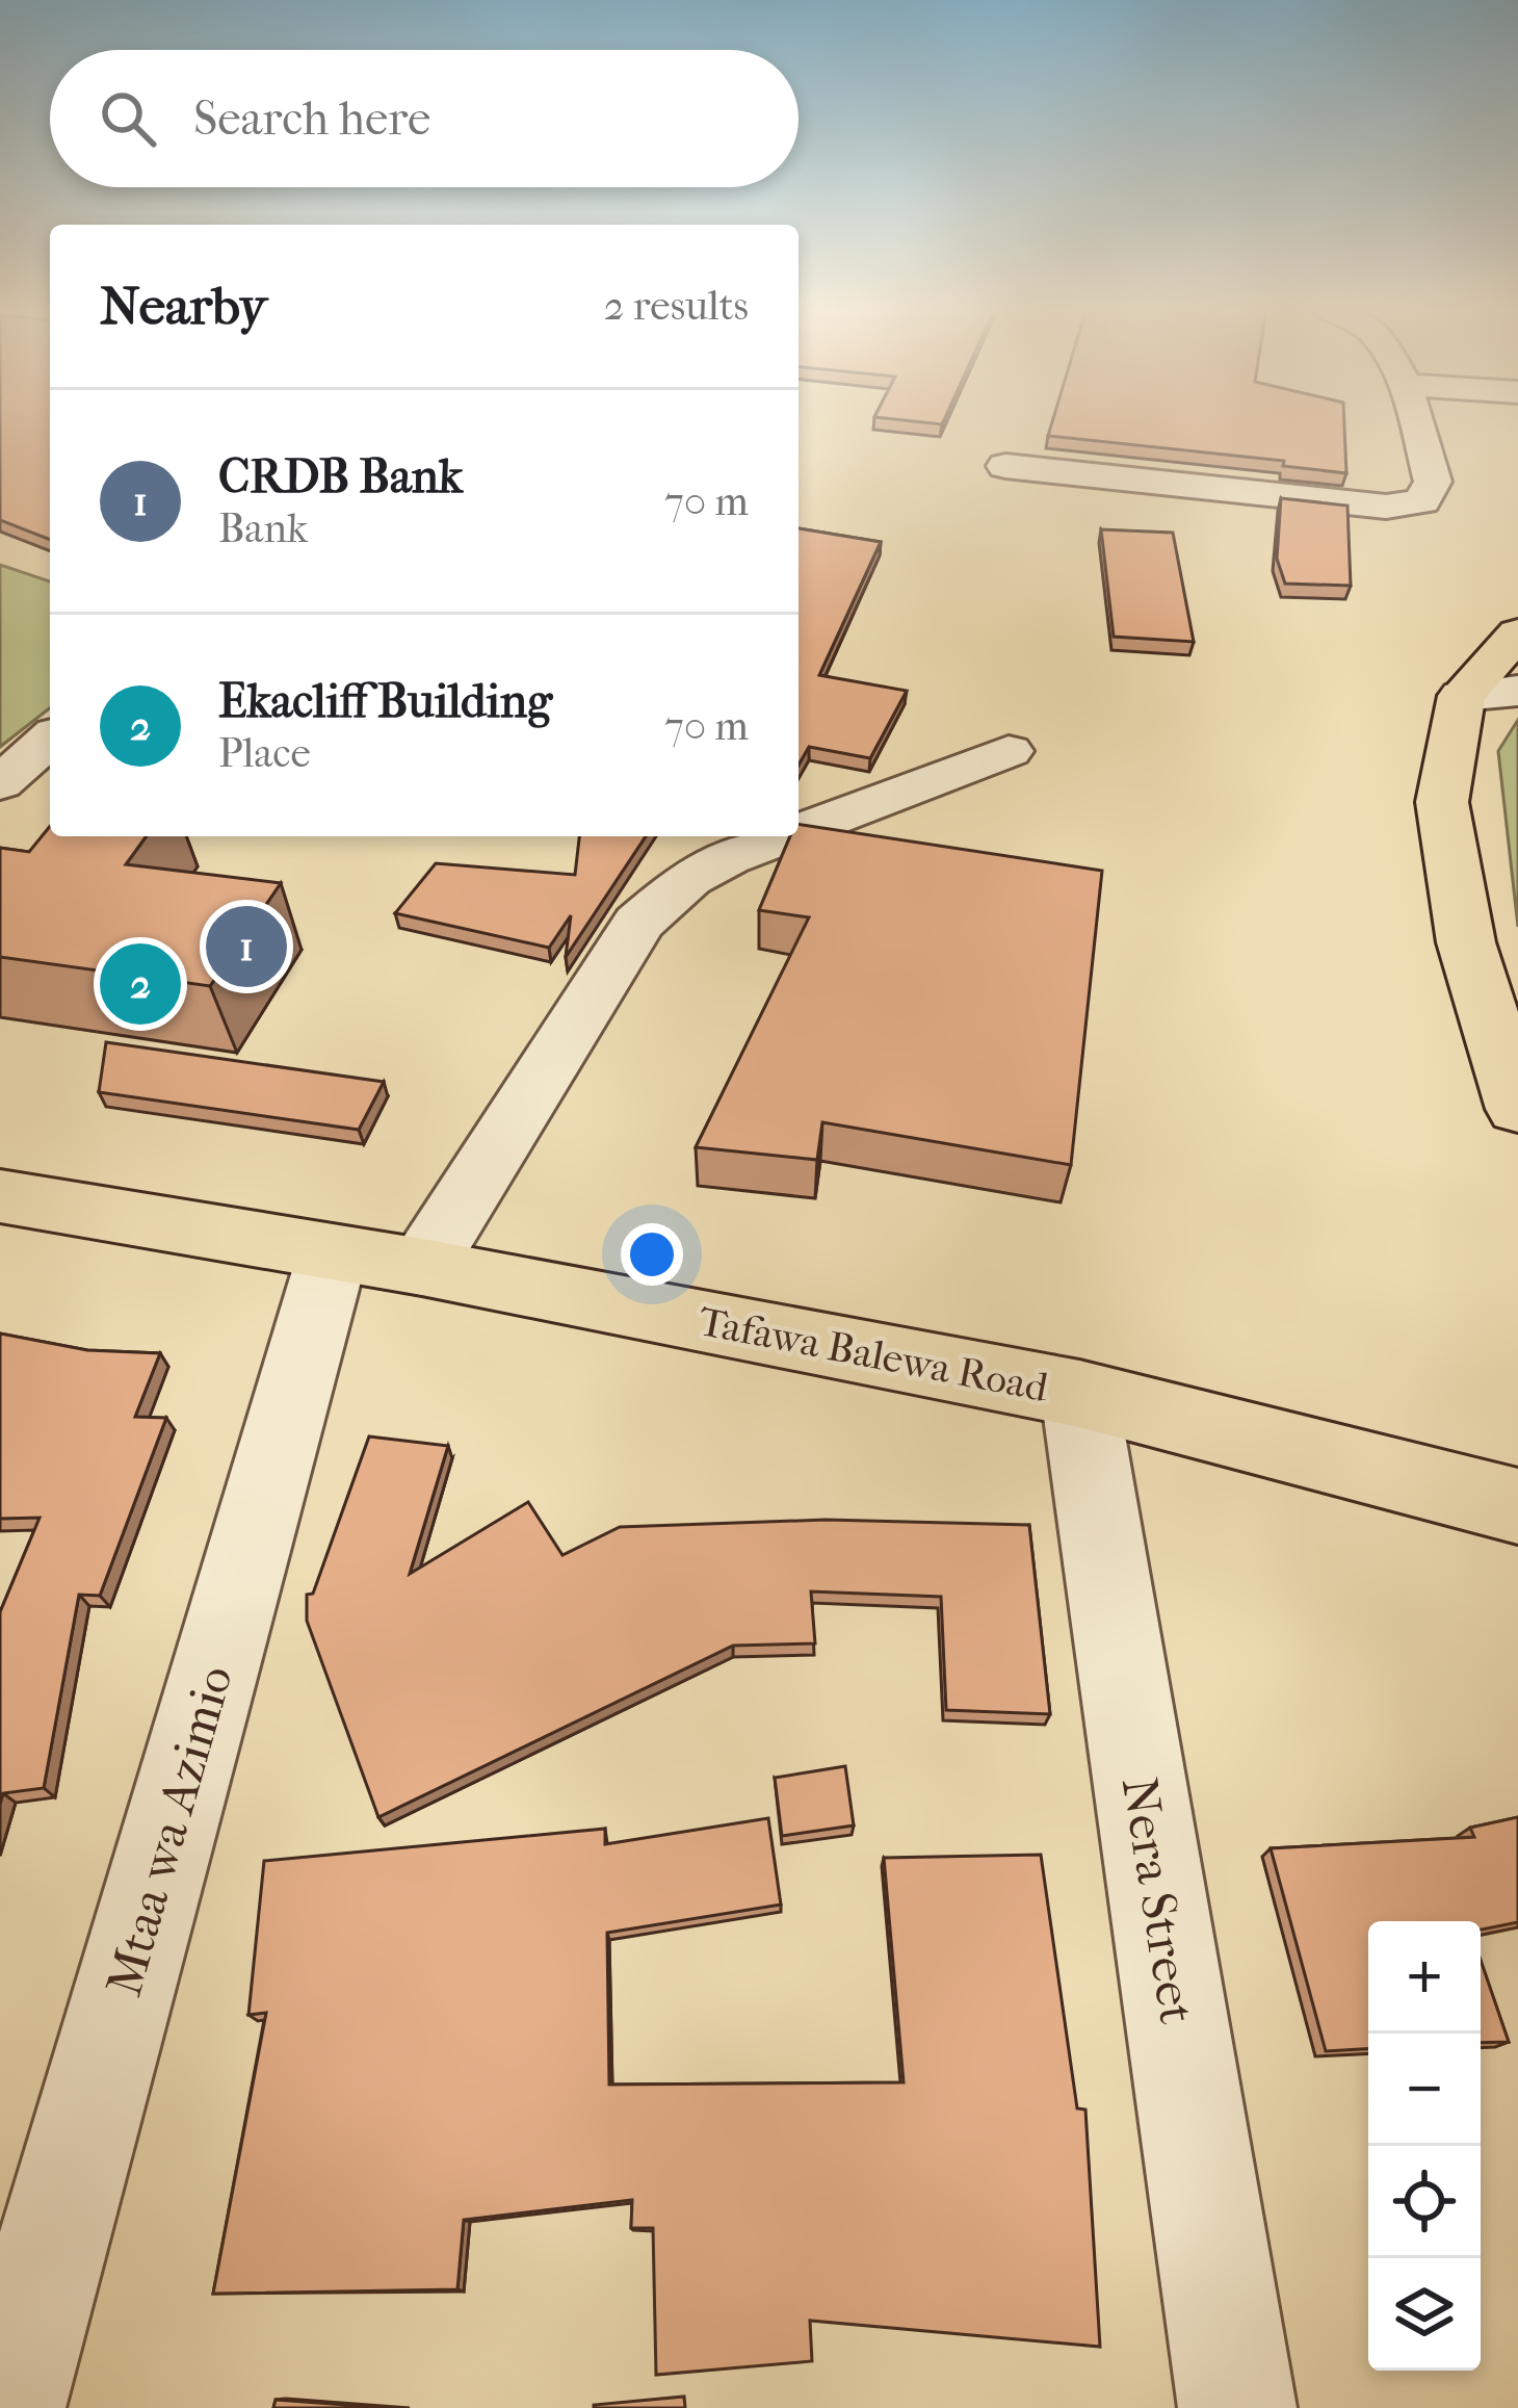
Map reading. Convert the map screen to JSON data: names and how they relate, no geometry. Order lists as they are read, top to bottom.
{
  "streets": {
    "main road": ["Tafawa Balewa Road"],
    "street": ["Mtaa wa Azimio", "Nera Street"]
  },
  "crossings": [
    ["Tafawa Balewa Road", "Mtaa wa Azimio"],
    ["Tafawa Balewa Road", "Nera Street"]
  ],
  "page": {
    "search": "Search here",
    "heading": ["Nearby", "2 results"],
    "list": [
      {
        "mark": "1",
        "name": "CRDB Bank",
        "note": "Bank",
        "value": "70 m"
      },
      {
        "mark": "2",
        "name": "Ekacliff Building",
        "note": "Place",
        "value": "70 m"
      }
    ],
    "pins": ["1", "2"],
    "map_buttons": ["+", "−"]
  }
}
